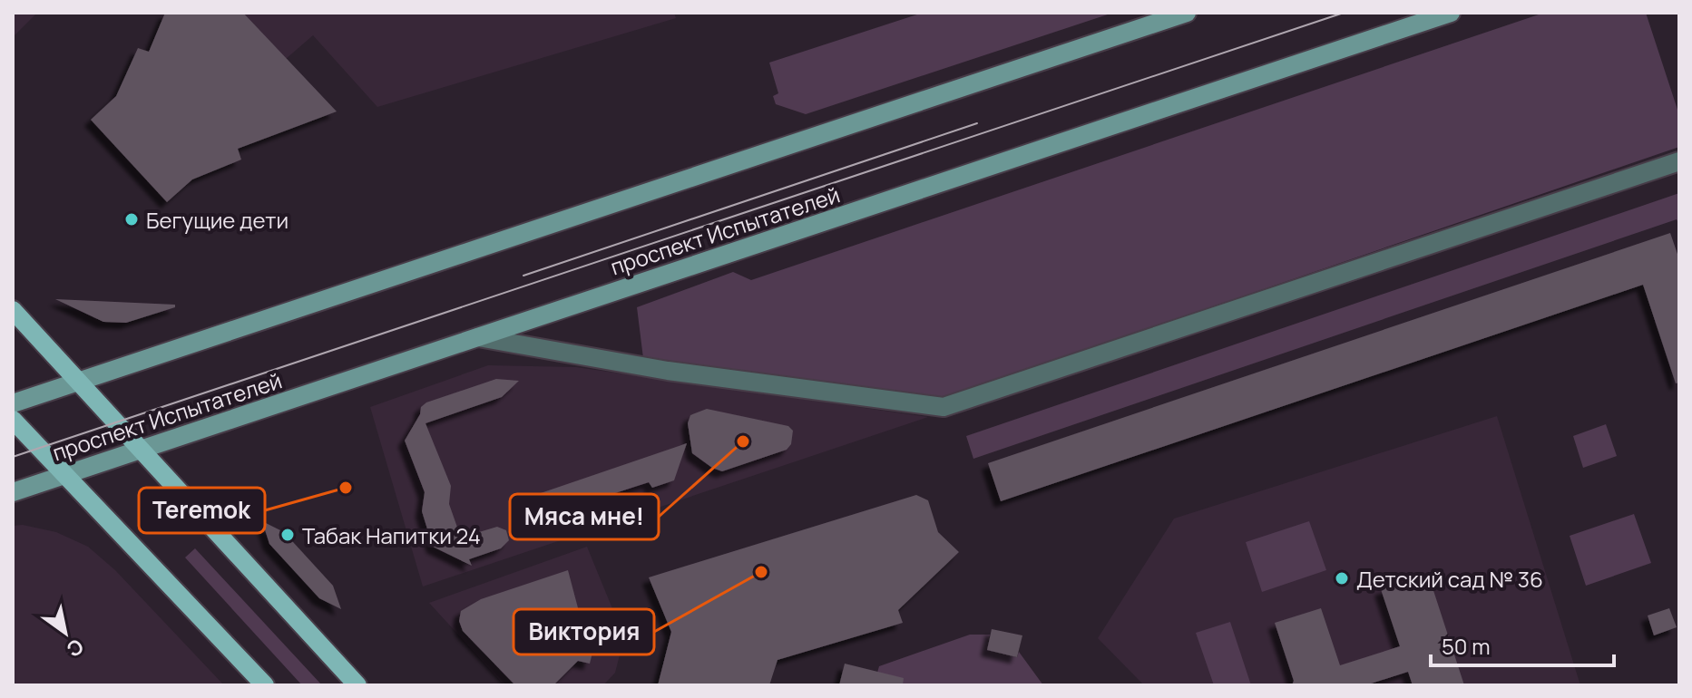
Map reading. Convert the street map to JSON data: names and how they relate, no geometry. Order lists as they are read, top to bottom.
{
  "streets": {
    "main road": ["проспект Испытателей"]
  },
  "places": [
    "Бегущие дети",
    "Мяса мне!",
    "Teremok",
    "Табак Напитки 24",
    "Виктория",
    "Детский сад № 36"
  ],
  "scale_bar": "50 m",
  "north": "bottom right"
}
